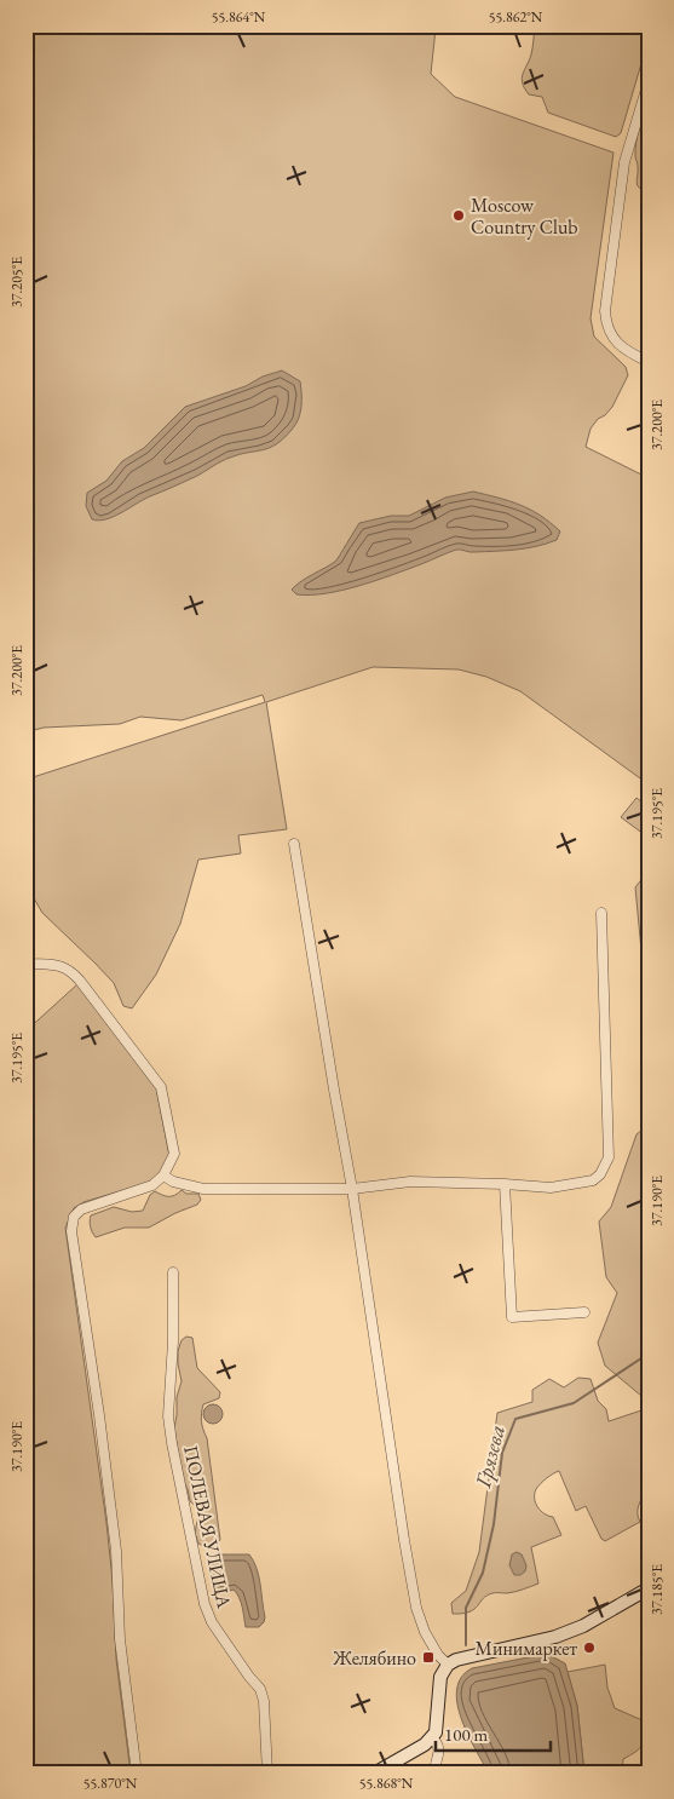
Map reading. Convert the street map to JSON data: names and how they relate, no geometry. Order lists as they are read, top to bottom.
{
  "streets": {
    "street": ["ПОЛЕВАЯ УЛИЦА"]
  },
  "water": ["Грязева"],
  "places": {
    "other": ["Moscow Country Club", "Минимаркет"],
    "transit": ["Желябино"]
  },
  "scale_bar": "100 m",
  "coordinates": [
    "55.864°N",
    "55.862°N",
    "37.205°E",
    "37.200°E",
    "37.195°E",
    "37.190°E",
    "37.185°E",
    "55.870°N",
    "55.868°N"
  ]
}
